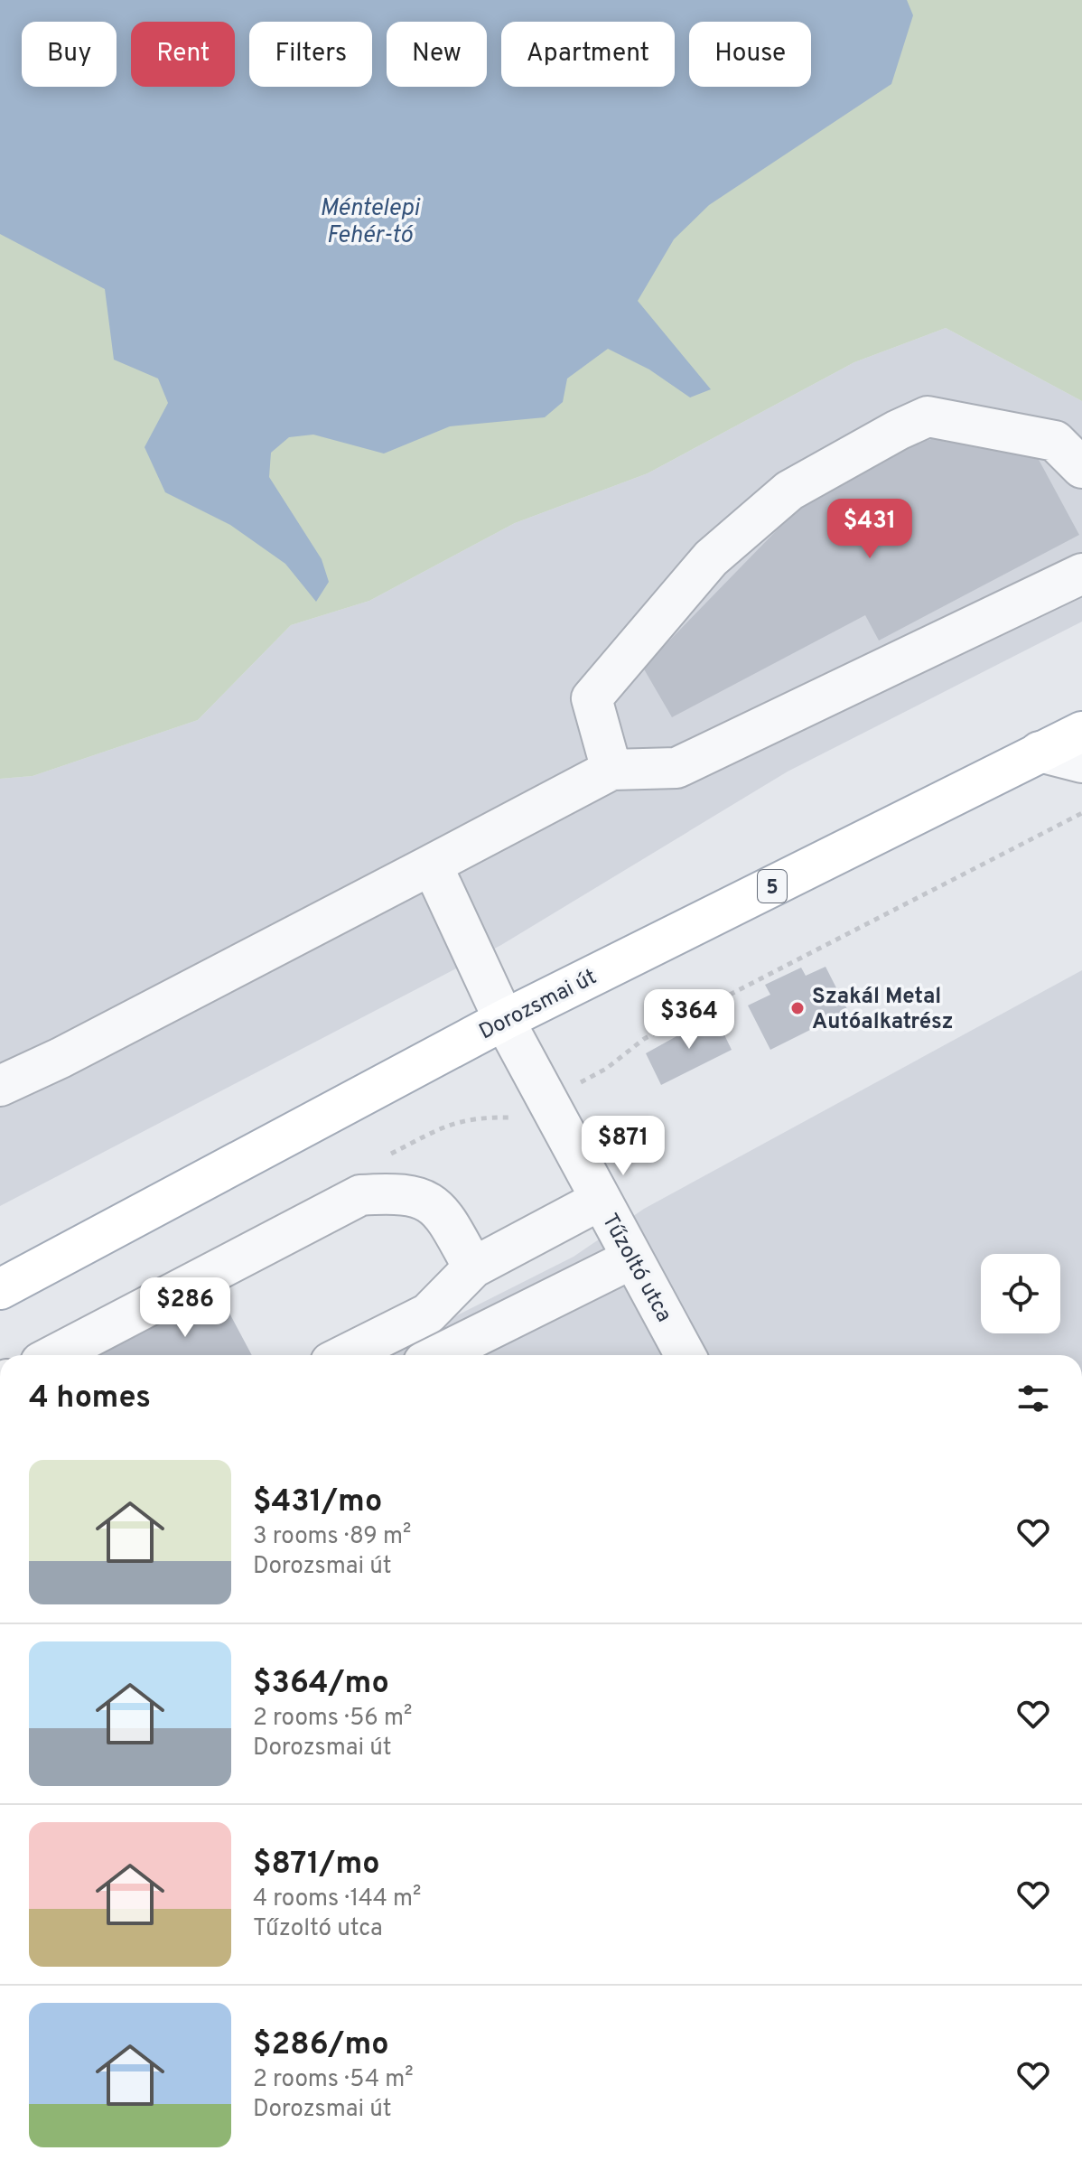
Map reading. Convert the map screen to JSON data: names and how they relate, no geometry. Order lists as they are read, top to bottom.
{
  "streets": {
    "main road": ["5", "Dorozsmai út"],
    "street": ["Tűzoltó utca"]
  },
  "crossings": [
    ["Dorozsmai út", "Tűzoltó utca"]
  ],
  "water": ["Méntelepi Fehér-tó"],
  "places": ["Szakál Metal Autóalkatrész"],
  "page": {
    "chip": [
      "Buy",
      "Rent",
      "Filters",
      "New",
      "Apartment",
      "House"
    ],
    "price": [
      "$431",
      "$364",
      "$871",
      "$286"
    ],
    "heading": "4 homes",
    "list": [
      {
        "name": "$431/mo",
        "note": "3 rooms · 89 m² · Dorozsmai út"
      },
      {
        "name": "$364/mo",
        "note": "2 rooms · 56 m² · Dorozsmai út"
      },
      {
        "name": "$871/mo",
        "note": "4 rooms · 144 m² · Tűzoltó utca"
      },
      {
        "name": "$286/mo",
        "note": "2 rooms · 54 m² · Dorozsmai út"
      }
    ]
  }
}
